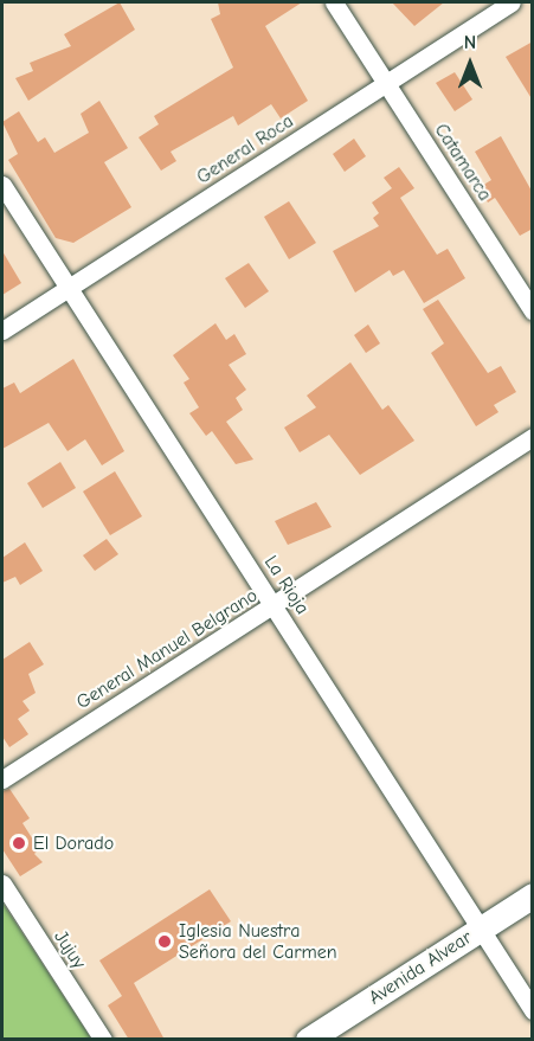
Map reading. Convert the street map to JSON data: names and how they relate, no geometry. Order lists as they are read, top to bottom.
{
  "streets": {
    "street": [
      "General Roca",
      "Catamarca",
      "La Rioja",
      "General Manuel Belgrano",
      "Jujuy",
      "Avenida Alvear"
    ]
  },
  "crossings": [
    ["General Roca", "Catamarca"],
    ["General Roca", "La Rioja"],
    ["La Rioja", "General Manuel Belgrano"],
    ["La Rioja", "Avenida Alvear"]
  ],
  "places": ["El Dorado", "Iglesia Nuestra Señora del Carmen"],
  "north": "top"
}
